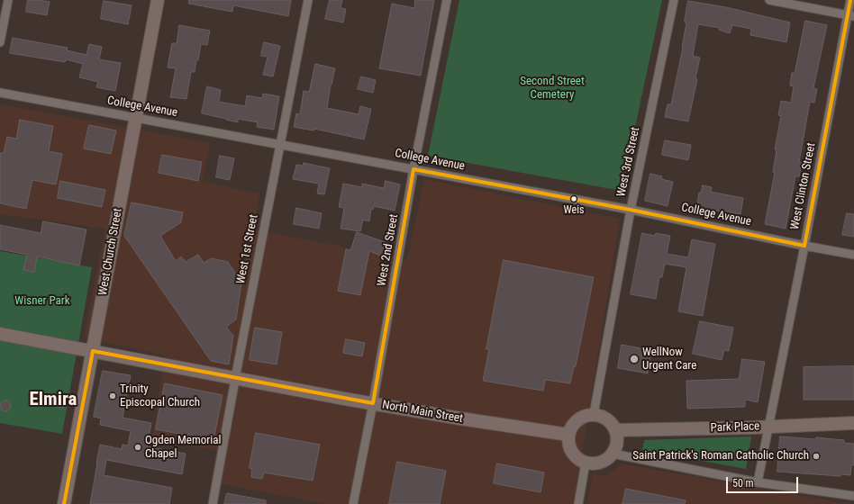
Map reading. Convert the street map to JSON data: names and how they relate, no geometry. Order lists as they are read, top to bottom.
{
  "streets": {
    "main road": ["West Church Street", "North Main Street", "Park Place"],
    "street": [
      "College Avenue",
      "West 3rd Street",
      "West Clinton Street",
      "West 1st Street",
      "West 2nd Street"
    ]
  },
  "crossings": [
    ["College Avenue", "West 3rd Street"],
    ["College Avenue", "West Clinton Street"],
    ["College Avenue", "West 1st Street"],
    ["College Avenue", "West 2nd Street"],
    ["College Avenue", "West Church Street"],
    ["West 3rd Street", "North Main Street"],
    ["West 3rd Street", "Park Place"],
    ["West Clinton Street", "Park Place"],
    ["West 1st Street", "North Main Street"],
    ["West 2nd Street", "North Main Street"],
    ["West Church Street", "North Main Street"],
    ["North Main Street", "Park Place"]
  ],
  "districts": ["Elmira"],
  "parks": ["Second Street Cemetery", "Wisner Park"],
  "places": [
    "Weis",
    "WellNow Urgent Care",
    "Trinity Episcopal Church",
    "Ogden Memorial Chapel",
    "Saint Patrick's Roman Catholic Church"
  ],
  "scale_bar": "50 m"
}
